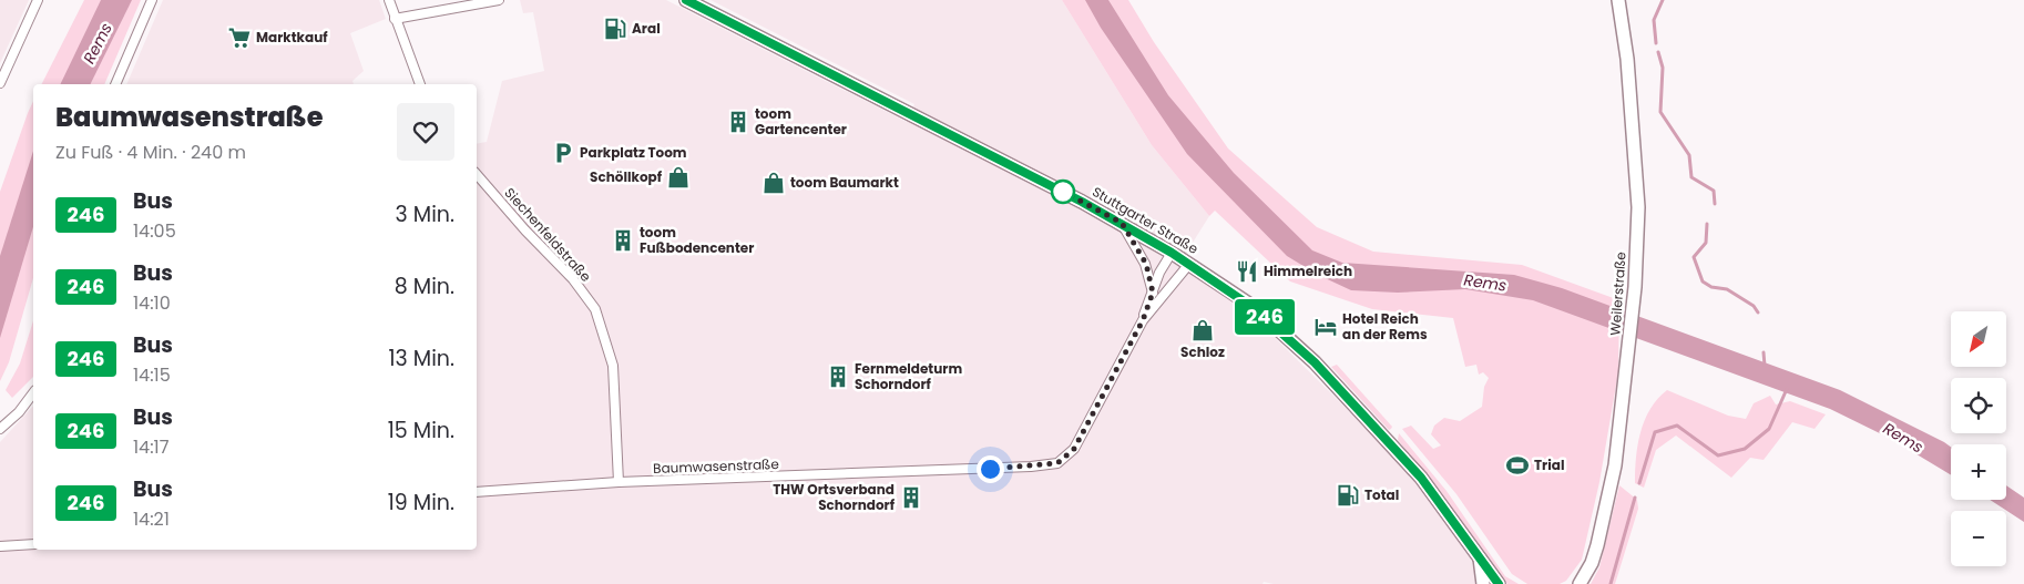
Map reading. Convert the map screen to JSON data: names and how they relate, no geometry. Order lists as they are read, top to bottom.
{
  "streets": {
    "main road": ["Stuttgarter Straße", "Weilerstraße"],
    "street": ["Siechenfeldstraße", "Baumwasenstraße"]
  },
  "crossings": [
    ["Stuttgarter Straße", "Baumwasenstraße"],
    ["Siechenfeldstraße", "Baumwasenstraße"]
  ],
  "water": ["Rems"],
  "places": {
    "fuel station": ["Aral", "Total"],
    "supermarket": ["Marktkauf"],
    "building": [
      "toom Gartencenter",
      "toom Fußbodencenter",
      "Fernmeldeturm Schorndorf",
      "THW Ortsverband Schorndorf"
    ],
    "parking": ["Parkplatz Toom"],
    "shop": ["Schöllkopf", "toom Baumarkt", "Schloz"],
    "restaurant": ["Himmelreich"],
    "hotel": ["Hotel Reich an der Rems"],
    "sports": ["Trial"]
  },
  "lines": ["bus line 246"],
  "north": "bottom left",
  "page": {
    "on_map": "246",
    "heading": ["Baumwasenstraße", "Zu Fuß · 4 Min. · 240 m"],
    "list": [
      {
        "mark": "246",
        "name": "Bus",
        "note": "14:05",
        "value": "3 Min."
      },
      {
        "mark": "246",
        "name": "Bus",
        "note": "14:10",
        "value": "8 Min."
      },
      {
        "mark": "246",
        "name": "Bus",
        "note": "14:15",
        "value": "13 Min."
      },
      {
        "mark": "246",
        "name": "Bus",
        "note": "14:17",
        "value": "15 Min."
      },
      {
        "mark": "246",
        "name": "Bus",
        "note": "14:21",
        "value": "19 Min."
      }
    ],
    "map_buttons": ["+", "−"]
  }
}
